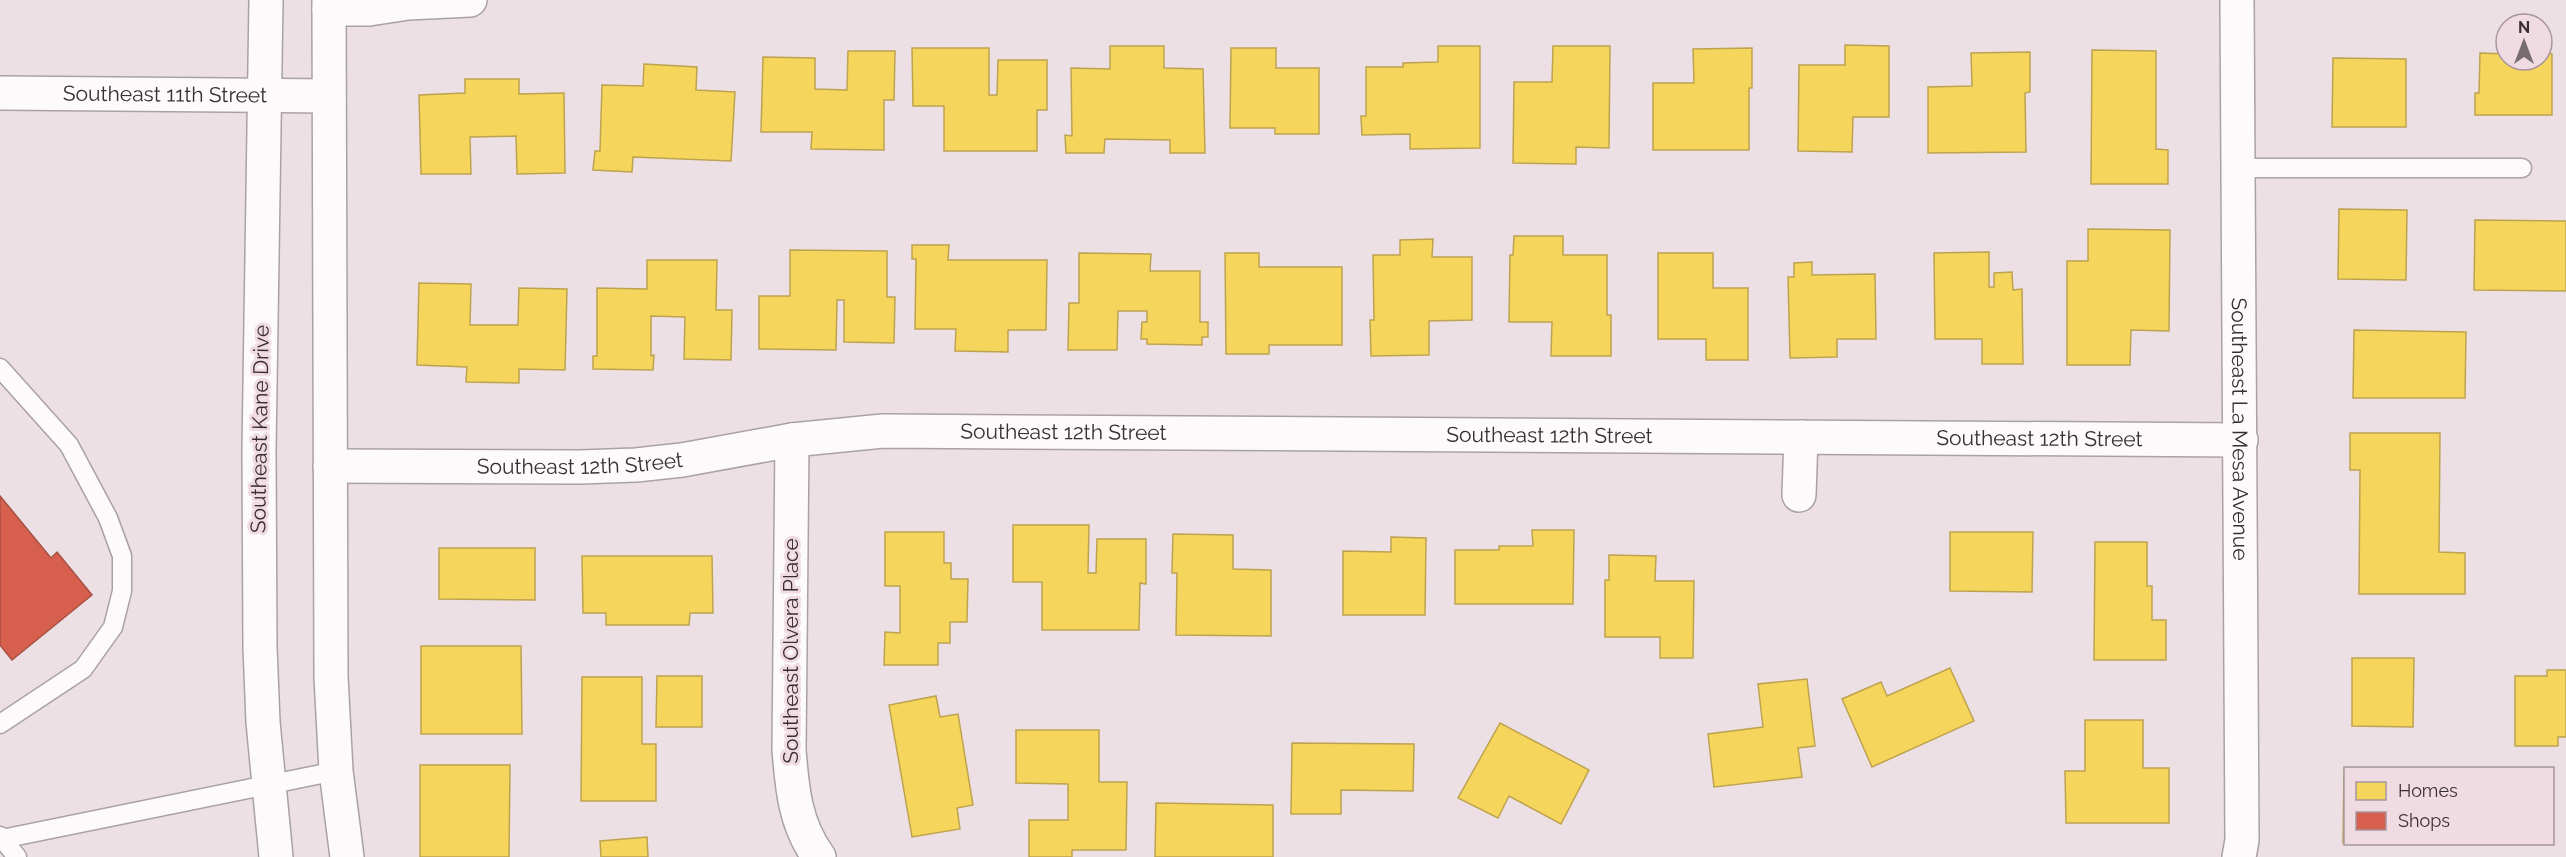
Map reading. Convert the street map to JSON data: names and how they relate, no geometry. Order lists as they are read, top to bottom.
{
  "streets": {
    "street": [
      "Southeast 11th Street",
      "Southeast Kane Drive",
      "Southeast La Mesa Avenue",
      "Southeast 12th Street",
      "Southeast Olvera Place"
    ]
  },
  "crossings": [
    ["Southeast 11th Street", "Southeast Kane Drive"],
    ["Southeast La Mesa Avenue", "Southeast 12th Street"],
    ["Southeast 12th Street", "Southeast Olvera Place"]
  ],
  "legend": ["Homes", "Shops"],
  "north": "top"
}
